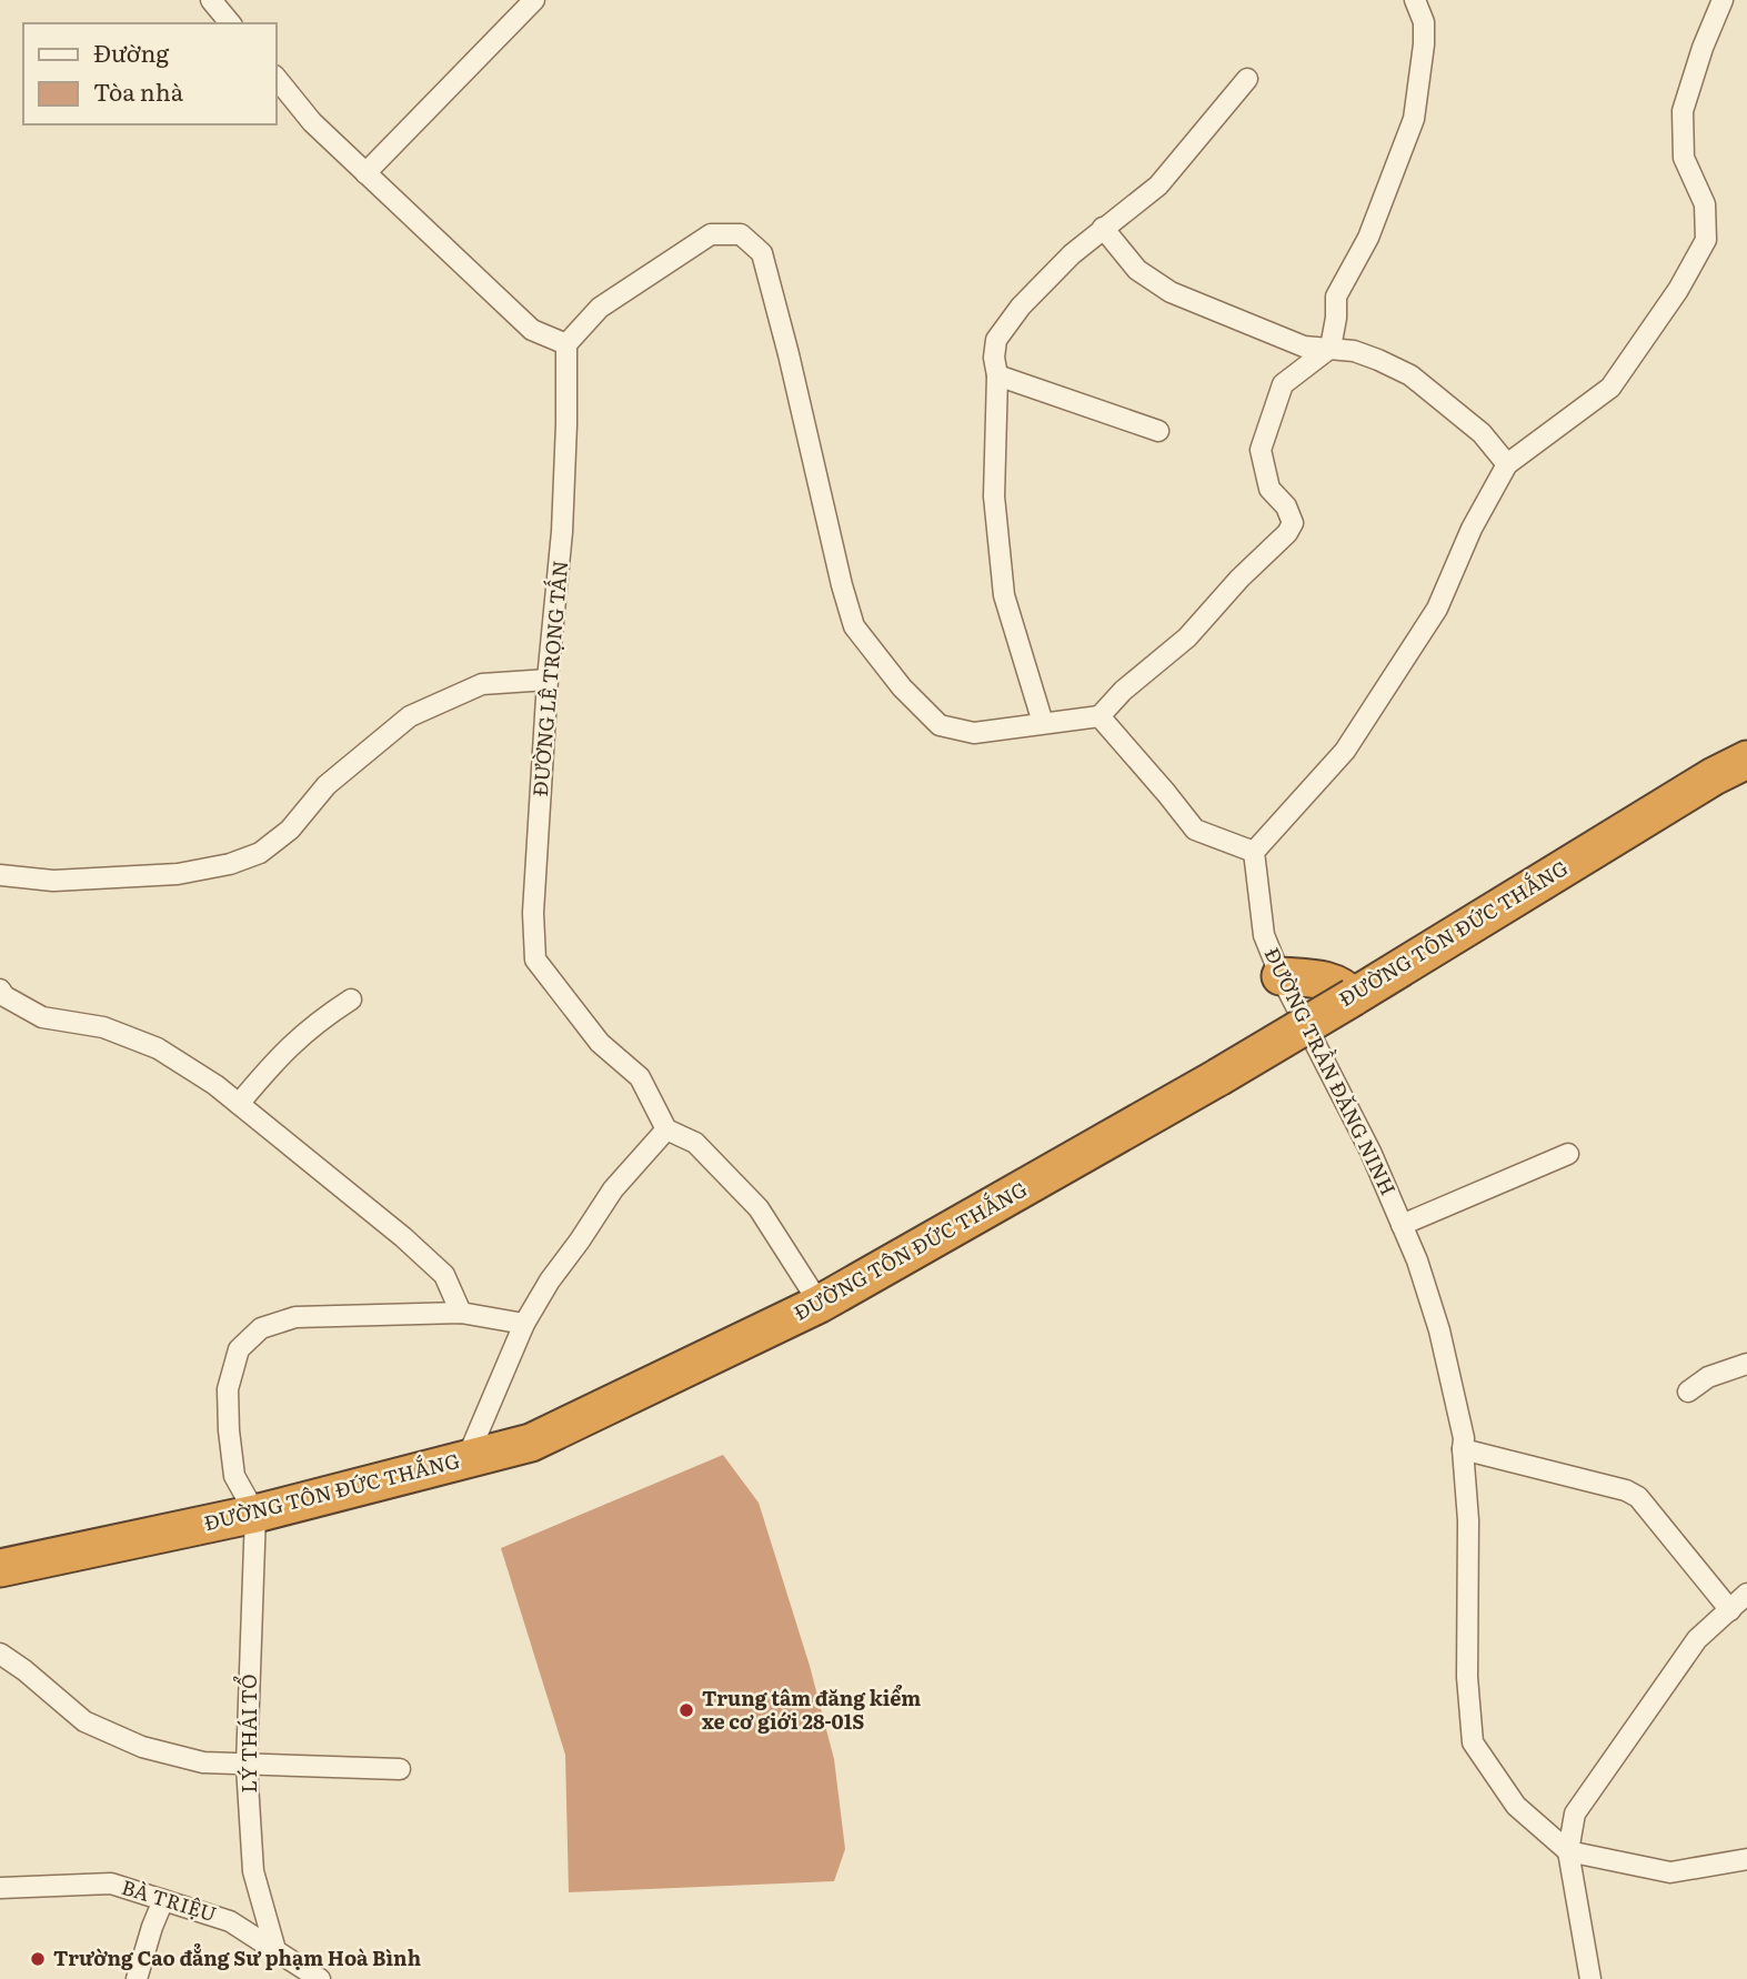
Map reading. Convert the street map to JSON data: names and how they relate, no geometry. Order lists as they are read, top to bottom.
{
  "streets": {
    "highway": ["ĐƯỜNG TÔN ĐỨC THẮNG"],
    "street": [
      "ĐƯỜNG LÊ TRỌNG TẤN",
      "ĐƯỜNG TRẦN ĐĂNG NINH",
      "LÝ THÁI TỔ",
      "BÀ TRIỆU"
    ]
  },
  "crossings": [
    ["ĐƯỜNG TÔN ĐỨC THẮNG", "LÝ THÁI TỔ"],
    ["LÝ THÁI TỔ", "BÀ TRIỆU"]
  ],
  "places": ["Trung tâm đăng kiểm xe cơ giới 28-01S", "Trường Cao đẳng Sư phạm Hoà Bình"],
  "legend": ["Đường", "Tòa nhà"]
}
